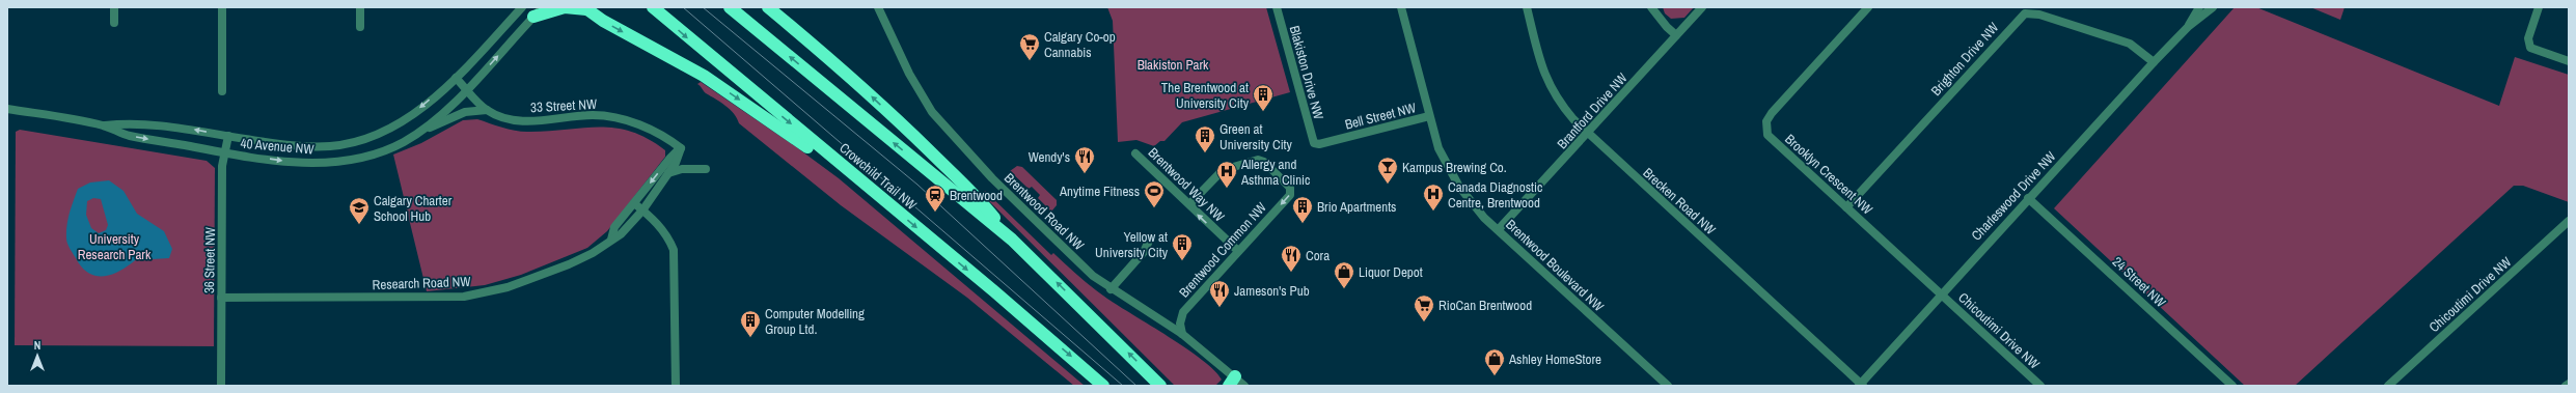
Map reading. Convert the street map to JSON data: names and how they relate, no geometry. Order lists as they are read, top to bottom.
{
  "streets": {
    "highway": ["Crowchild Trail NW"],
    "street": [
      "Brighton Drive NW",
      "Blakiston Drive NW",
      "33 Street NW",
      "Brantford Drive NW",
      "Bell Street NW",
      "40 Avenue NW",
      "Brooklyn Crescent NW",
      "Brentwood Way NW",
      "Charleswood Drive NW",
      "Brecken Road NW",
      "Brentwood Road NW",
      "Brentwood Common NW",
      "36 Street NW",
      "Brentwood Boulevard NW",
      "24 Street NW",
      "Research Road NW",
      "Chicoutimi Drive NW"
    ]
  },
  "crossings": [
    ["Brighton Drive NW", "Brooklyn Crescent NW"],
    ["Brighton Drive NW", "Charleswood Drive NW"],
    ["Blakiston Drive NW", "Bell Street NW"],
    ["33 Street NW", "40 Avenue NW"],
    ["33 Street NW", "Research Road NW"],
    ["Brantford Drive NW", "Brecken Road NW"],
    ["Brantford Drive NW", "Brentwood Boulevard NW"],
    ["Bell Street NW", "Brentwood Boulevard NW"],
    ["40 Avenue NW", "36 Street NW"],
    ["Brooklyn Crescent NW", "Charleswood Drive NW"],
    ["Brooklyn Crescent NW", "Chicoutimi Drive NW"],
    ["Brentwood Way NW", "Brentwood Common NW"],
    ["Charleswood Drive NW", "Brecken Road NW"],
    ["Charleswood Drive NW", "24 Street NW"],
    ["Charleswood Drive NW", "Chicoutimi Drive NW"],
    ["Brentwood Road NW", "Brentwood Common NW"],
    ["36 Street NW", "Research Road NW"]
  ],
  "one_way": ["Brentwood Way NW"],
  "parks": ["Blakiston Park", "University Research Park"],
  "places": {
    "supermarket": ["Calgary Co-op Cannabis", "RioCan Brentwood"],
    "building": [
      "The Brentwood at University City",
      "Green at University City",
      "Brio Apartments",
      "Yellow at University City",
      "Computer Modelling Group Ltd."
    ],
    "restaurant": ["Wendy's", "Cora", "Jameson's Pub"],
    "bar": ["Kampus Brewing Co."],
    "hospital": ["Allergy and Asthma Clinic", "Canada Diagnostic Centre, Brentwood"],
    "sports": ["Anytime Fitness"],
    "station": ["Brentwood"],
    "school or university": ["Calgary Charter School Hub"],
    "shop": ["Liquor Depot", "Ashley HomeStore"]
  },
  "north": "top"
}
